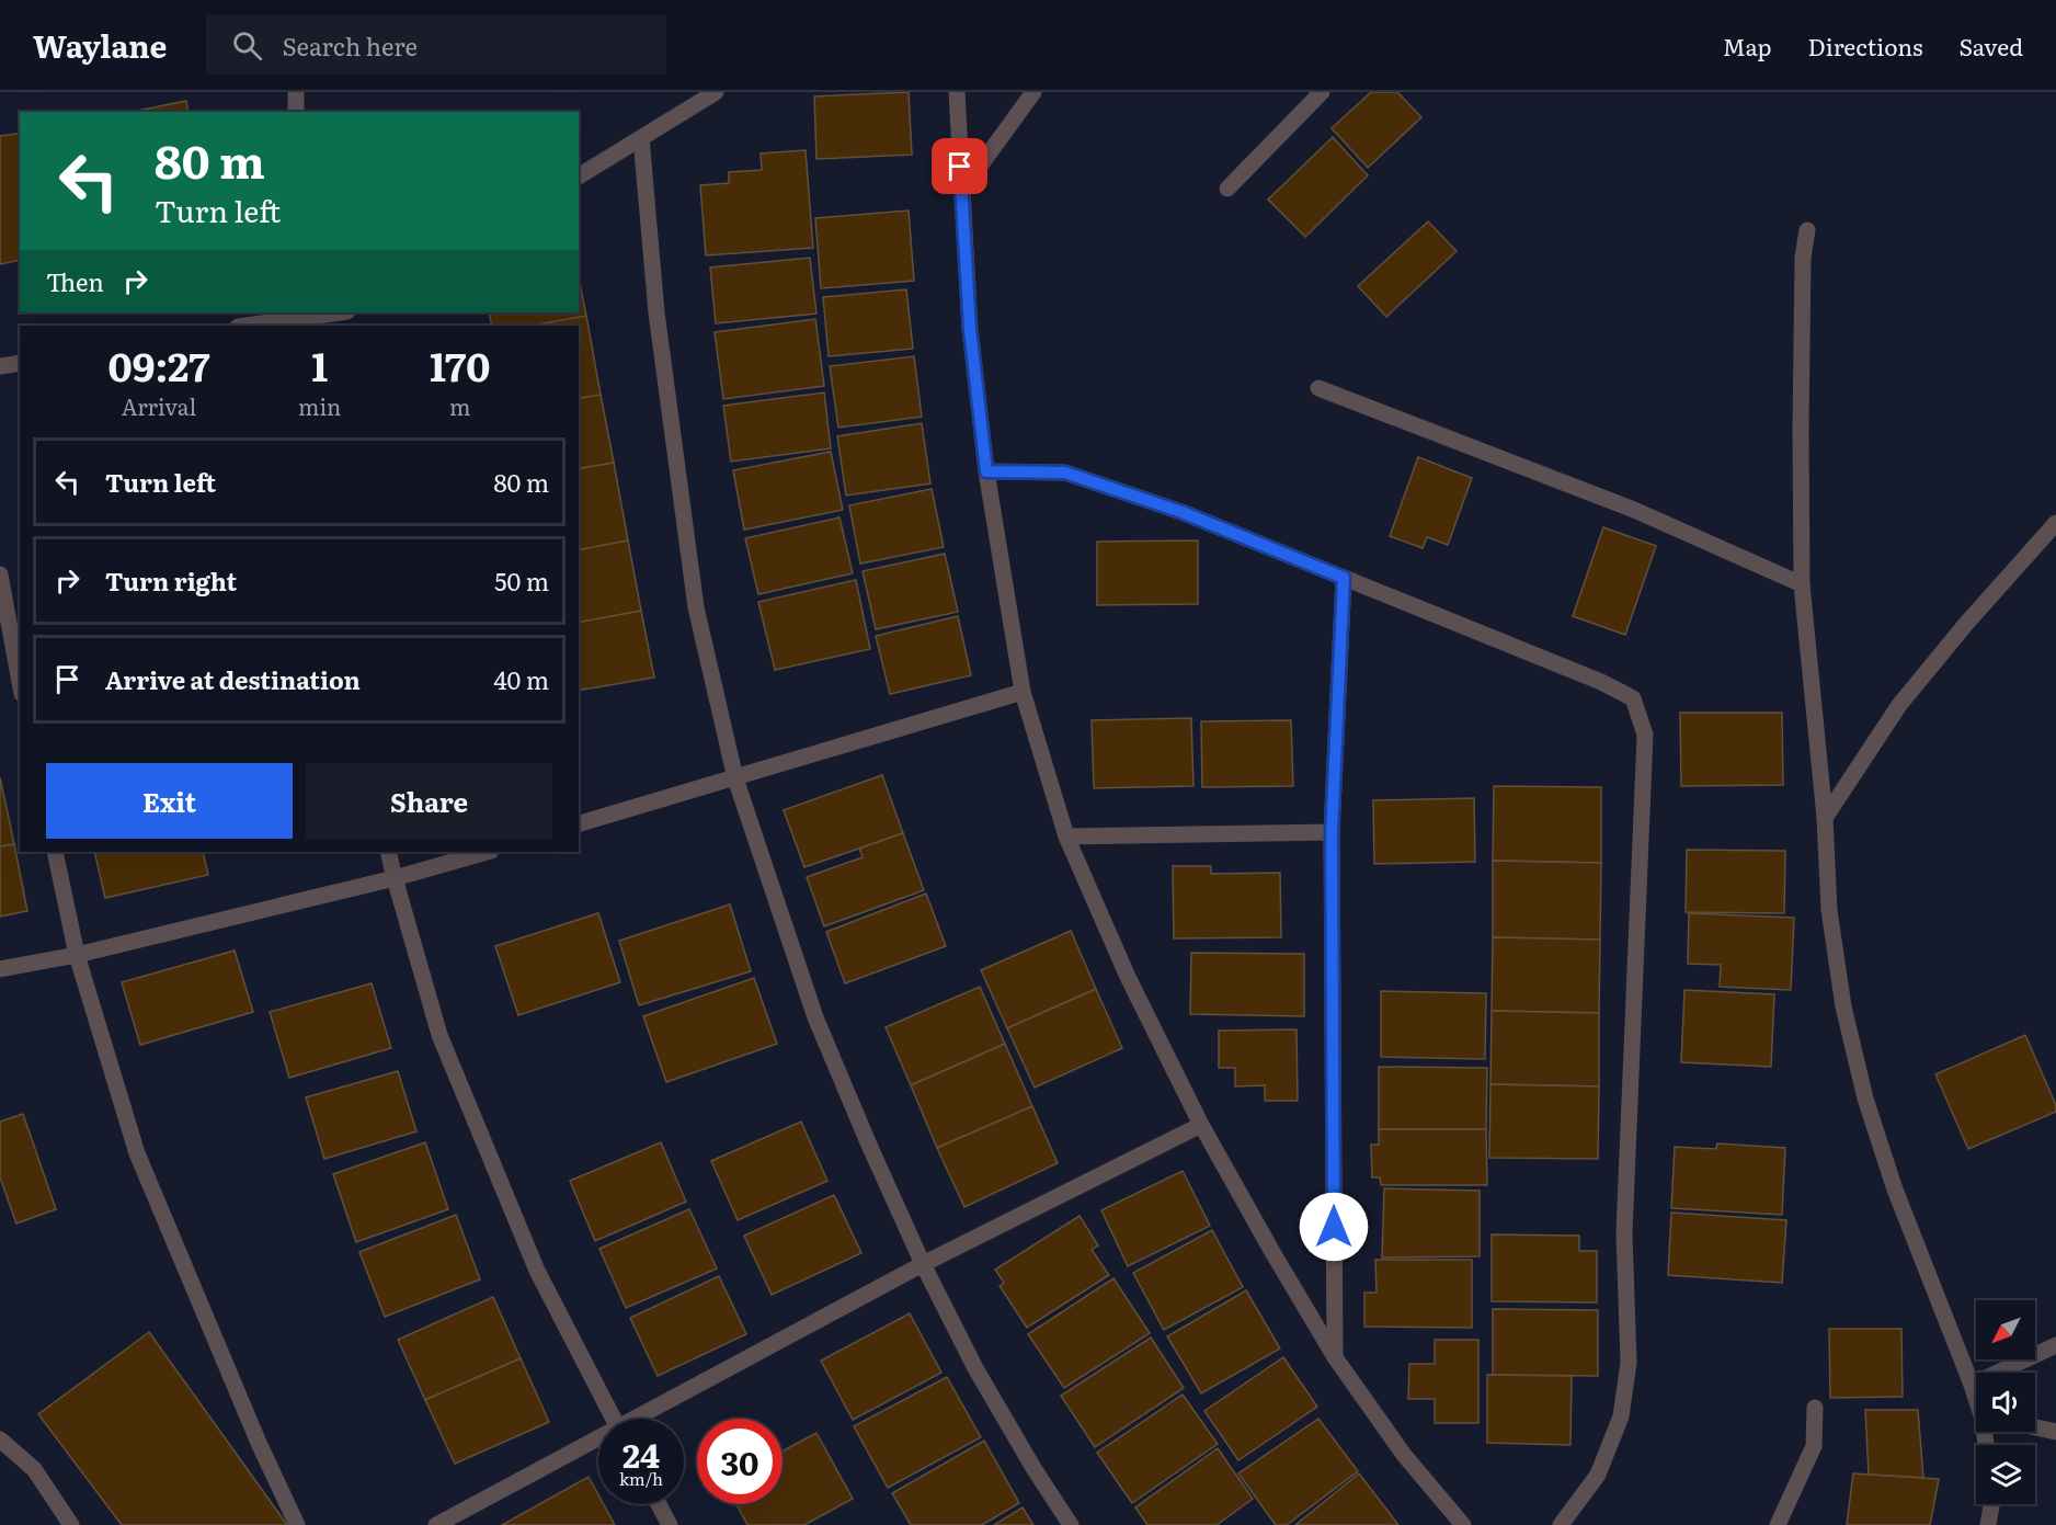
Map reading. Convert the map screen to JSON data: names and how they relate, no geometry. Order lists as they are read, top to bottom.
{
  "north": "bottom left",
  "page": {
    "header": "Waylane",
    "search": "Search here",
    "nav": ["Map", "Directions", "Saved"],
    "turn": ["80 m", "Turn left"],
    "then": "Then",
    "eta": [
      "09:27",
      "Arrival",
      "1",
      "min",
      "170",
      "m"
    ],
    "list": [
      {
        "name": "Turn left",
        "value": "80 m"
      },
      {
        "name": "Turn right",
        "value": "50 m"
      },
      {
        "name": "Arrive at destination",
        "value": "40 m"
      }
    ],
    "buttons": ["Exit", "Share"],
    "speed": "24 km/h",
    "limit": "30"
  }
}
